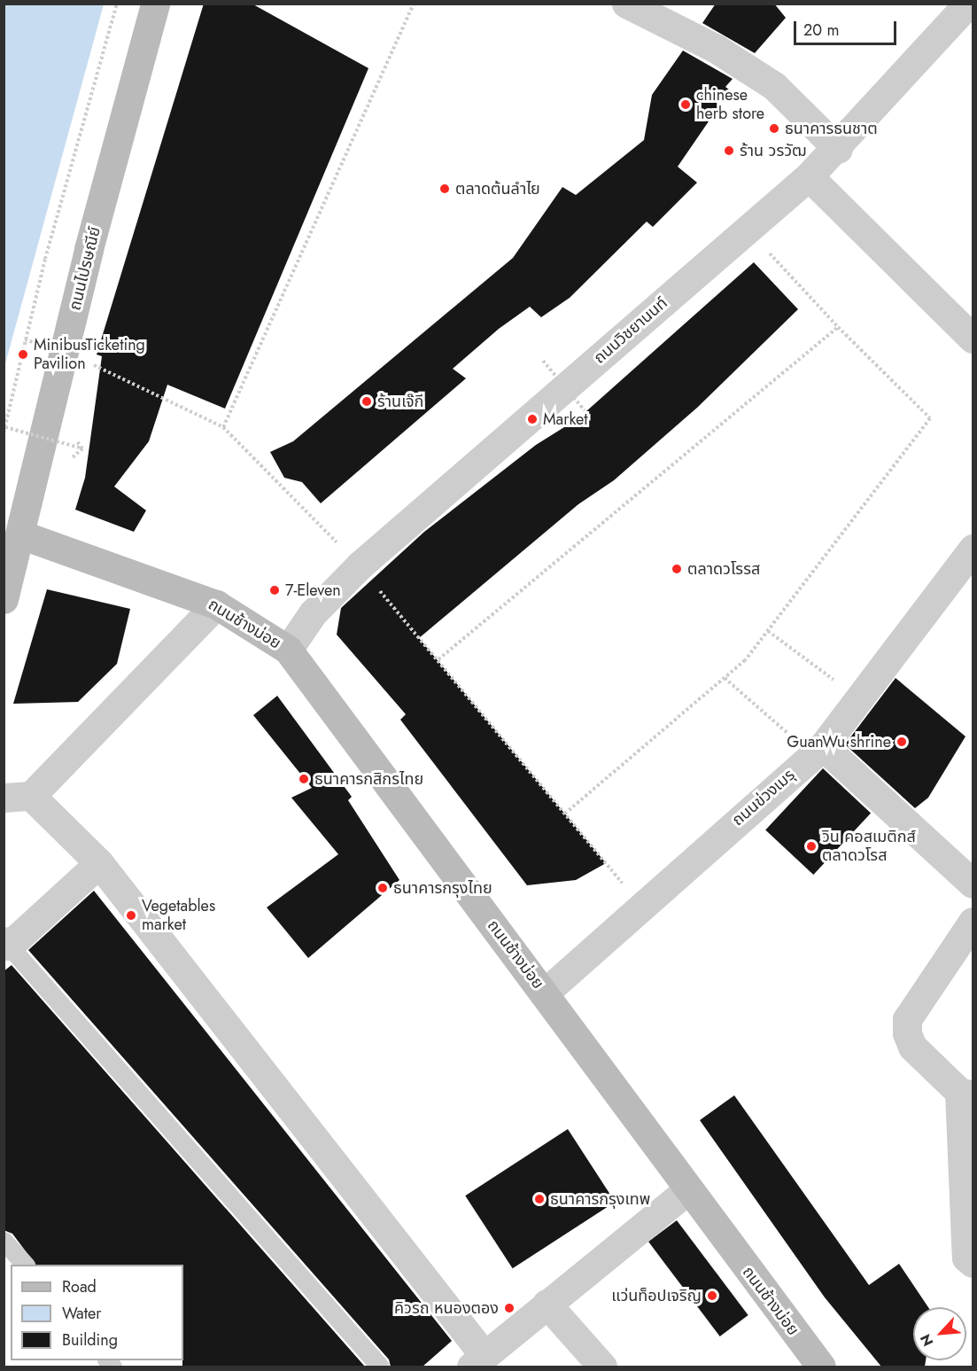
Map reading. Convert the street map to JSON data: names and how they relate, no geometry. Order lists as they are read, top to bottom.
{
  "streets": {
    "street": [
      "ถนนไปรษณีย์",
      "ถนนวิชยานนท์",
      "ถนนช้างม่อย",
      "ถนนข่วงเมรุ"
    ]
  },
  "crossings": [
    ["ถนนไปรษณีย์", "ถนนช้างม่อย"],
    ["ถนนวิชยานนท์", "ถนนช้างม่อย"],
    ["ถนนช้างม่อย", "ถนนข่วงเมรุ"]
  ],
  "places": [
    "chinese herb store",
    "ธนาคารธนชาต",
    "ร้าน วรวัฒ",
    "ตลาดต้นลำไย",
    "MinibusTicketing Pavilion",
    "ร้านเจ๊กี",
    "Market",
    "ตลาดวโรรส",
    "7-Eleven",
    "GuanWu shrine",
    "ธนาคารกสิกรไทย",
    "วิน คอสเมติกส์ ตลาดวโรส",
    "ธนาคารกรุงไทย",
    "Vegetables market",
    "ธนาคารกรุงเทพ",
    "แว่นท็อปเจริญ",
    "คิวรถ หนองตอง"
  ],
  "legend": ["Road", "Water", "Building"],
  "scale_bar": "20 m",
  "north": "bottom left"
}
